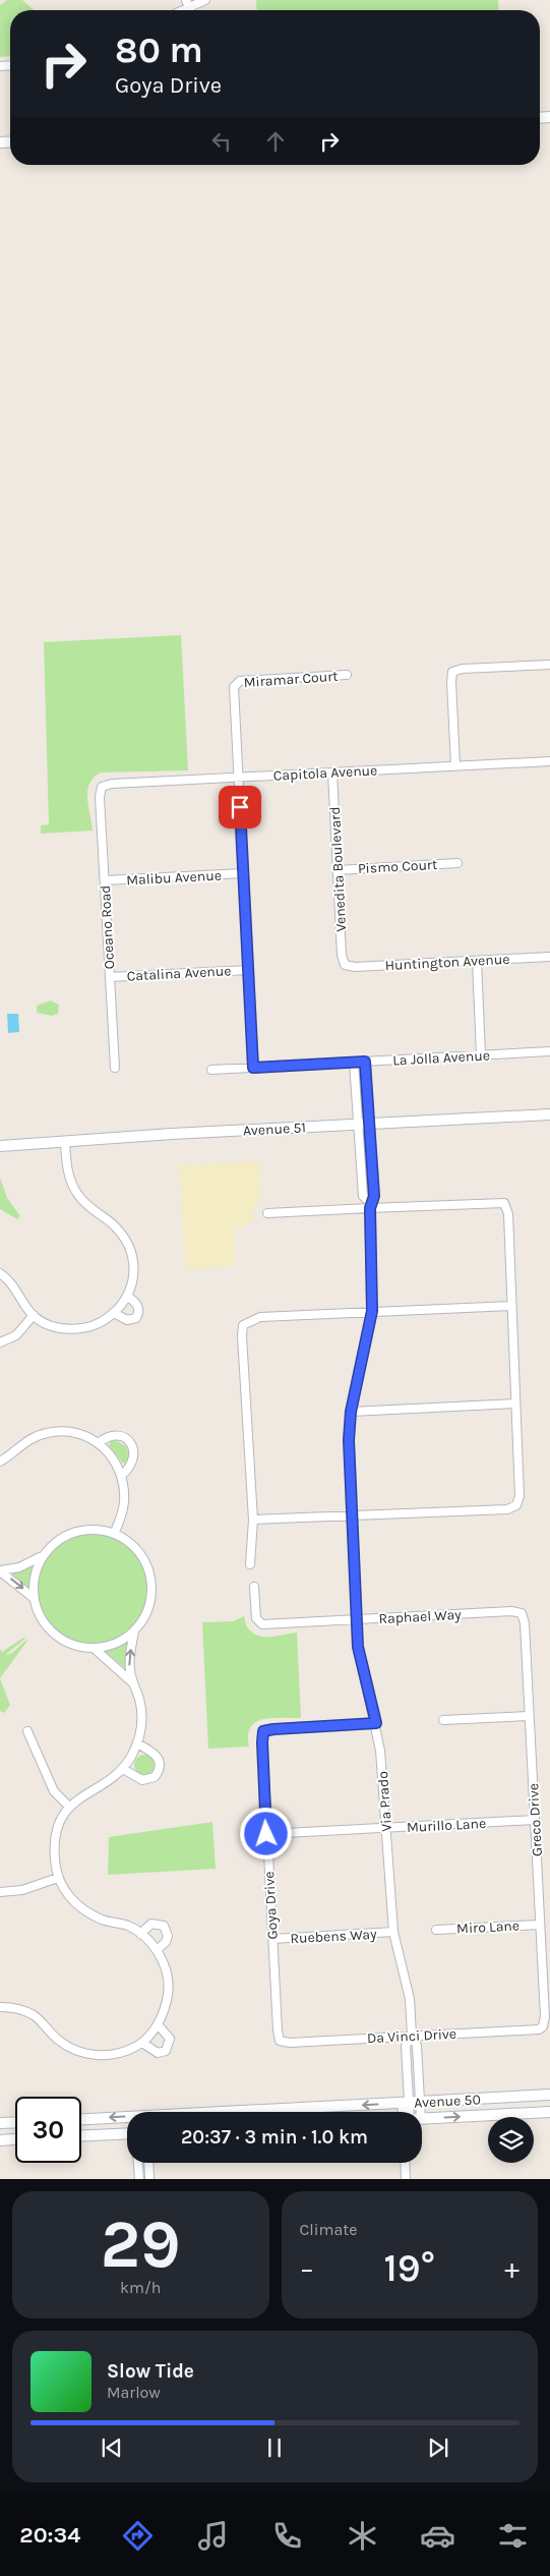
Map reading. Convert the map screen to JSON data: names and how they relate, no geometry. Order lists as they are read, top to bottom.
{
  "streets": {
    "main road": ["Avenue 51", "Avenue 50"],
    "street": [
      "Miramar Court",
      "Capitola Avenue",
      "Pismo Court",
      "Venedita Boulevard",
      "Malibu Avenue",
      "Oceano Road",
      "Huntington Avenue",
      "Catalina Avenue",
      "La Jolla Avenue",
      "Raphael Way",
      "Via Prado",
      "Greco Drive",
      "Murillo Lane",
      "Goya Drive",
      "Miro Lane",
      "Ruebens Way",
      "Da Vinci Drive"
    ]
  },
  "crossings": [
    ["Miramar Court", "Capitola Avenue"],
    ["Capitola Avenue", "Venedita Boulevard"],
    ["Capitola Avenue", "Oceano Road"],
    ["Pismo Court", "Venedita Boulevard"],
    ["Venedita Boulevard", "Huntington Avenue"],
    ["Malibu Avenue", "Oceano Road"],
    ["Oceano Road", "Catalina Avenue"],
    ["Raphael Way", "Via Prado"],
    ["Raphael Way", "Greco Drive"],
    ["Via Prado", "Murillo Lane"],
    ["Via Prado", "Goya Drive"],
    ["Via Prado", "Ruebens Way"],
    ["Via Prado", "Da Vinci Drive"],
    ["Via Prado", "Avenue 50"],
    ["Greco Drive", "Murillo Lane"],
    ["Greco Drive", "Miro Lane"],
    ["Greco Drive", "Da Vinci Drive"],
    ["Murillo Lane", "Goya Drive"],
    ["Goya Drive", "Ruebens Way"],
    ["Goya Drive", "Da Vinci Drive"]
  ],
  "page": {
    "turn": ["80 m", "Goya Drive"],
    "limit": "30",
    "trip": "20:37 · 3 min · 1.0 km",
    "tile": [
      ["29", "km/h"],
      "Climate"
    ],
    "heat": ["−", "19°", "+"],
    "song": ["Slow Tide", "Marlow"],
    "tabs": "20:34"
  }
}
